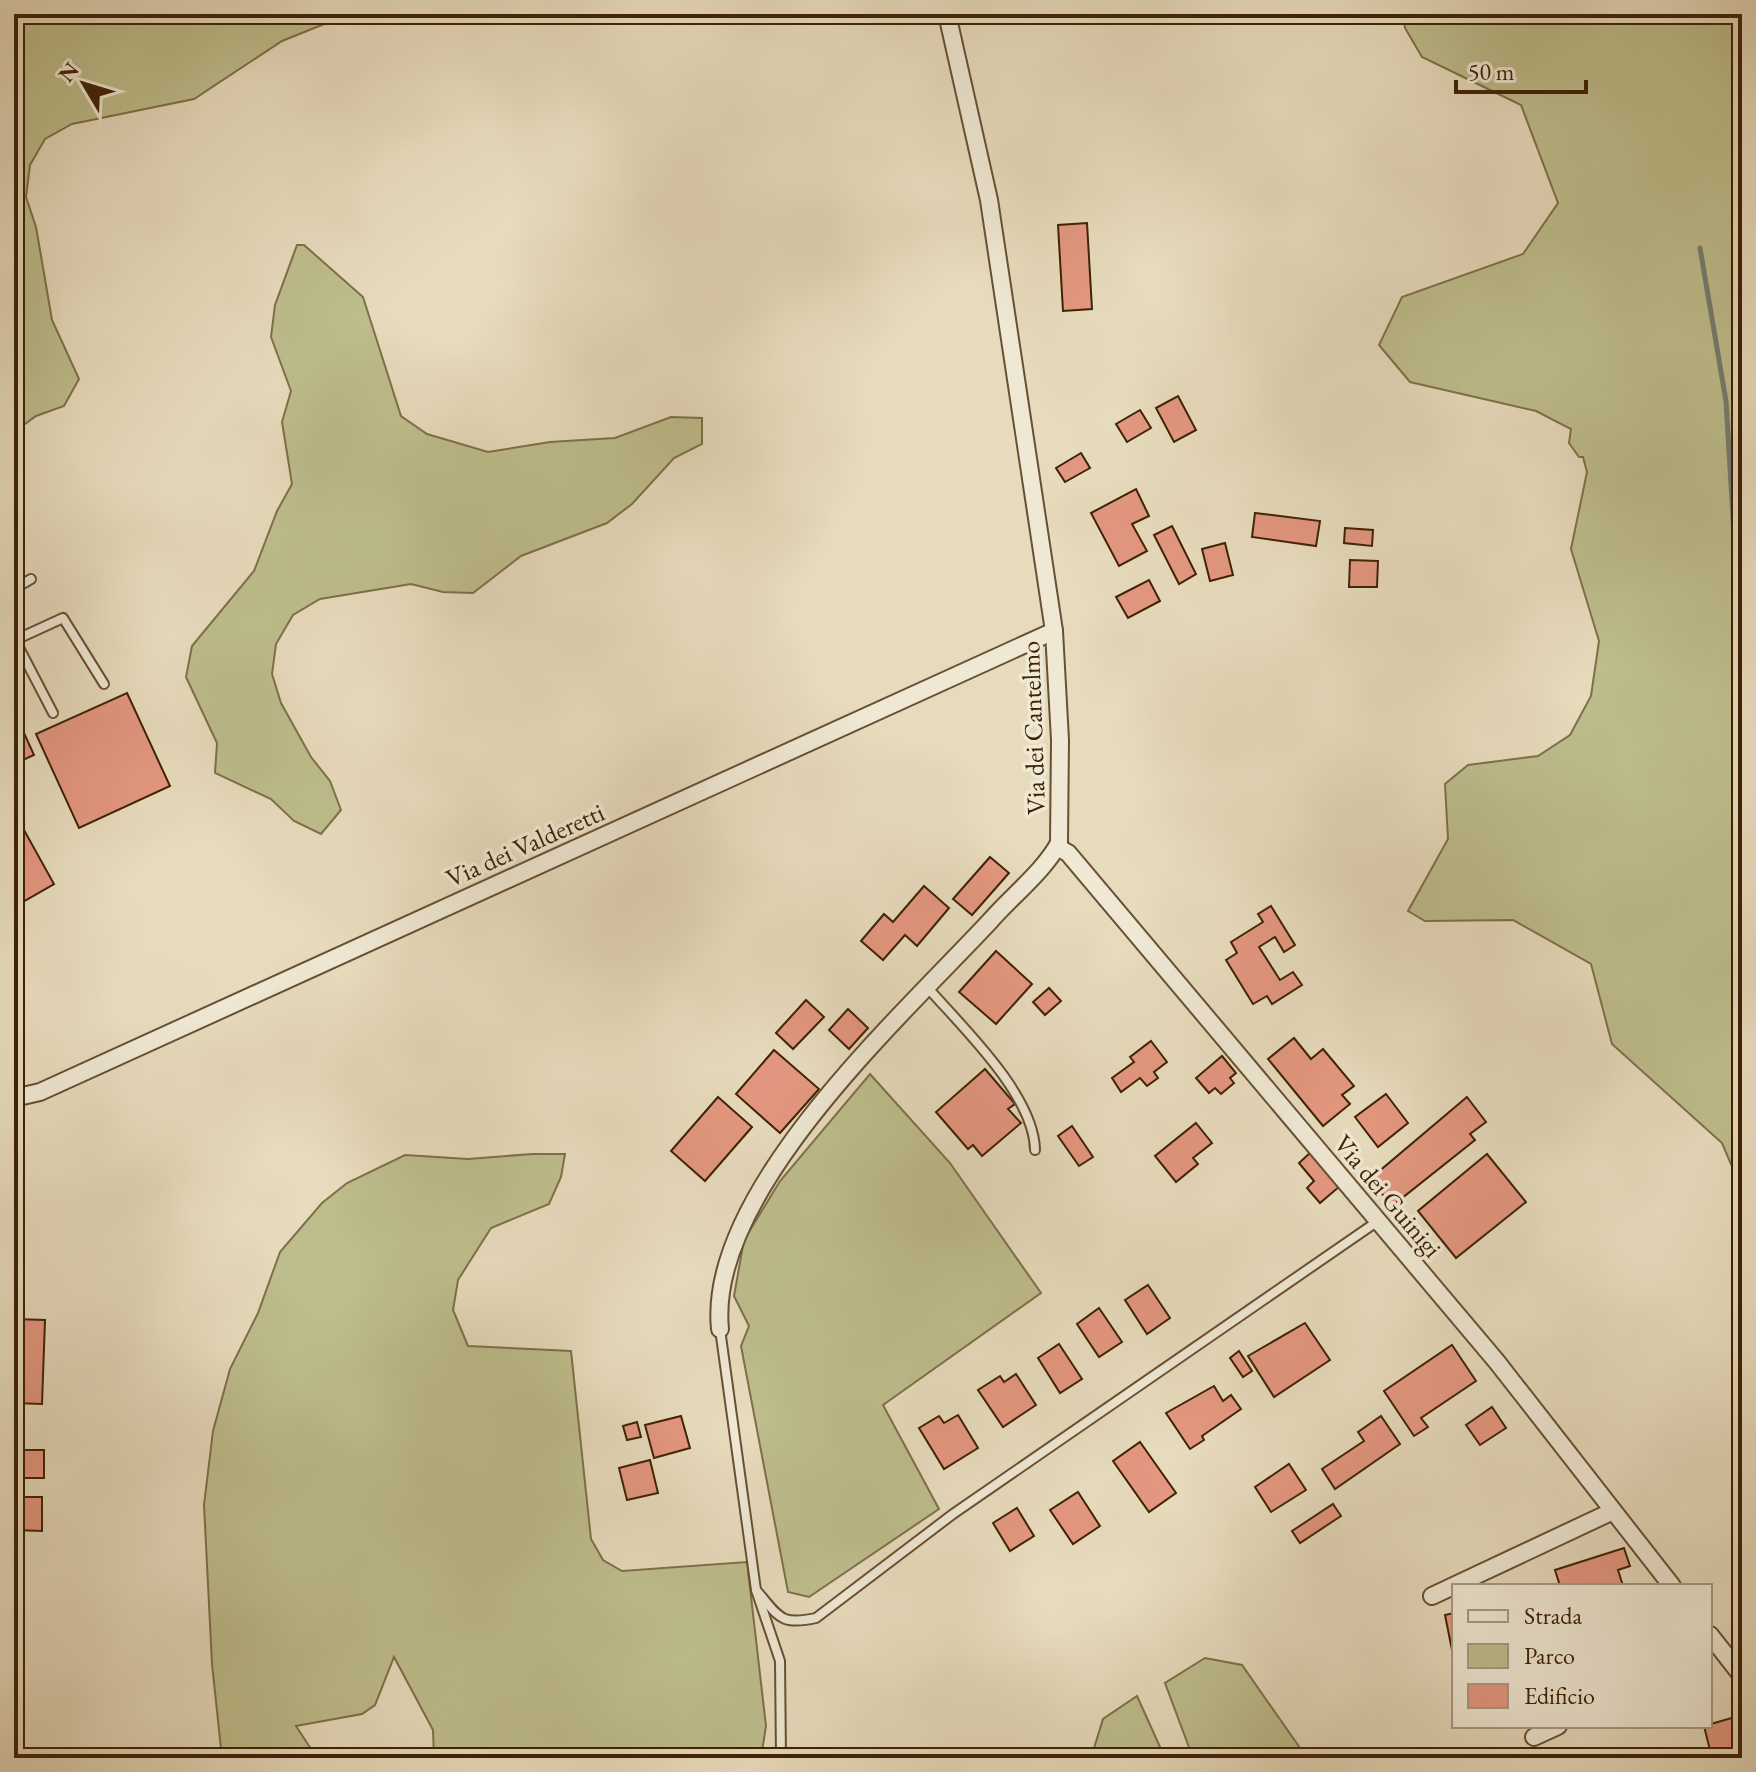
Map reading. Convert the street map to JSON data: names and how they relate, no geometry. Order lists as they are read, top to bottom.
{
  "streets": {
    "street": ["Via dei Cantelmo", "Via dei Valderetti", "Via dei Guinigi"]
  },
  "crossings": [
    ["Via dei Cantelmo", "Via dei Valderetti"],
    ["Via dei Cantelmo", "Via dei Guinigi"]
  ],
  "legend": ["Strada", "Parco", "Edificio"],
  "scale_bar": "50 m",
  "north": "top left"
}
